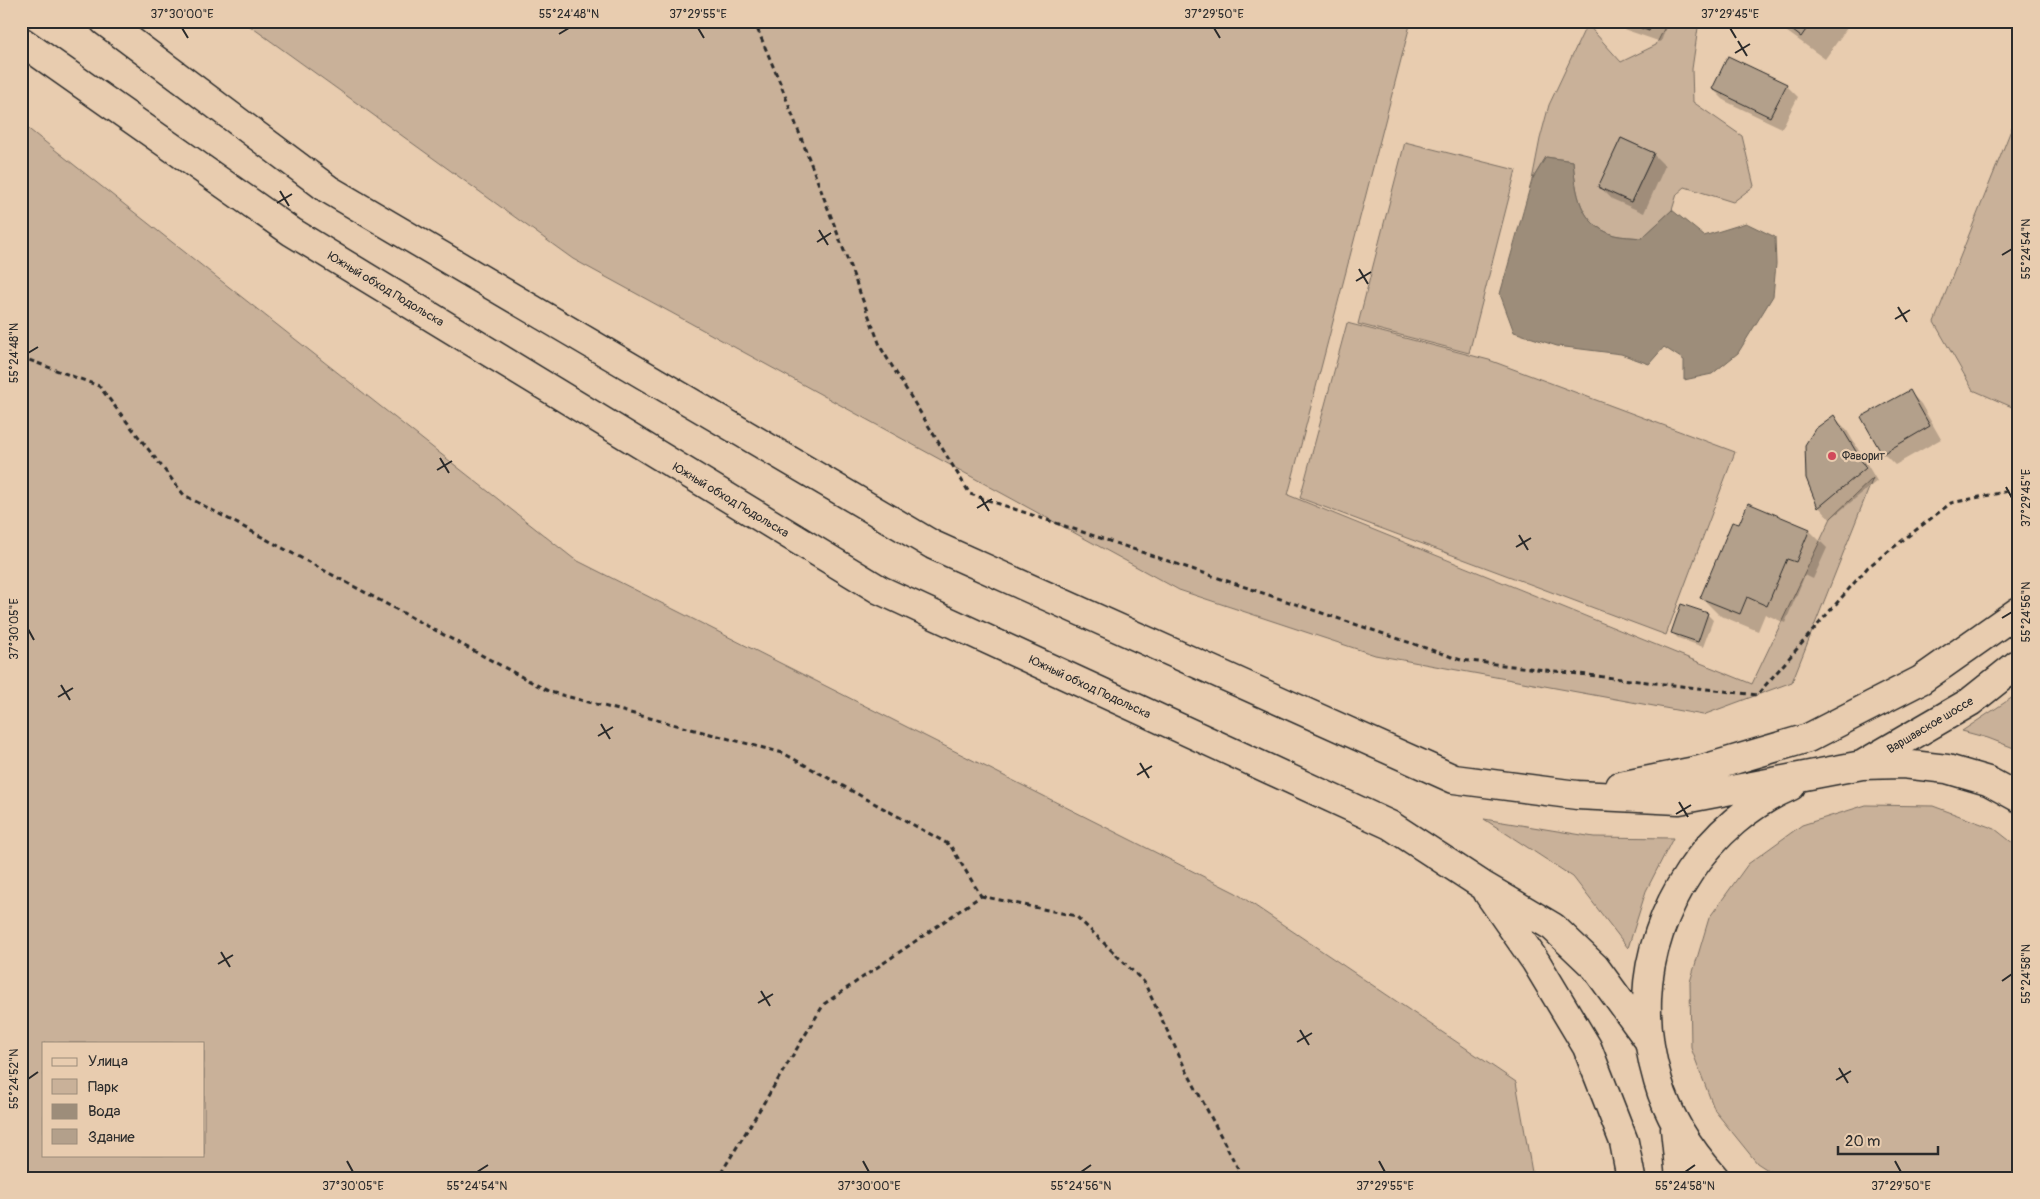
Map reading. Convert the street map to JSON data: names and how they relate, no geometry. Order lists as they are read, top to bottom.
{
  "streets": {
    "main road": ["Южный обход Подольска", "Варшавское шоссе"]
  },
  "places": ["Фаворит"],
  "legend": [
    "Улица",
    "Парк",
    "Вода",
    "Здание"
  ],
  "scale_bar": "20 m",
  "coordinates": [
    "37°30'00\"E",
    "55°24'48\"N",
    "37°29'55\"E",
    "37°29'50\"E",
    "37°29'45\"E",
    "55°24'54\"N",
    "55°24'56\"N",
    "37°30'05\"E",
    "55°24'58\"N",
    "55°24'52\"N"
  ]
}
